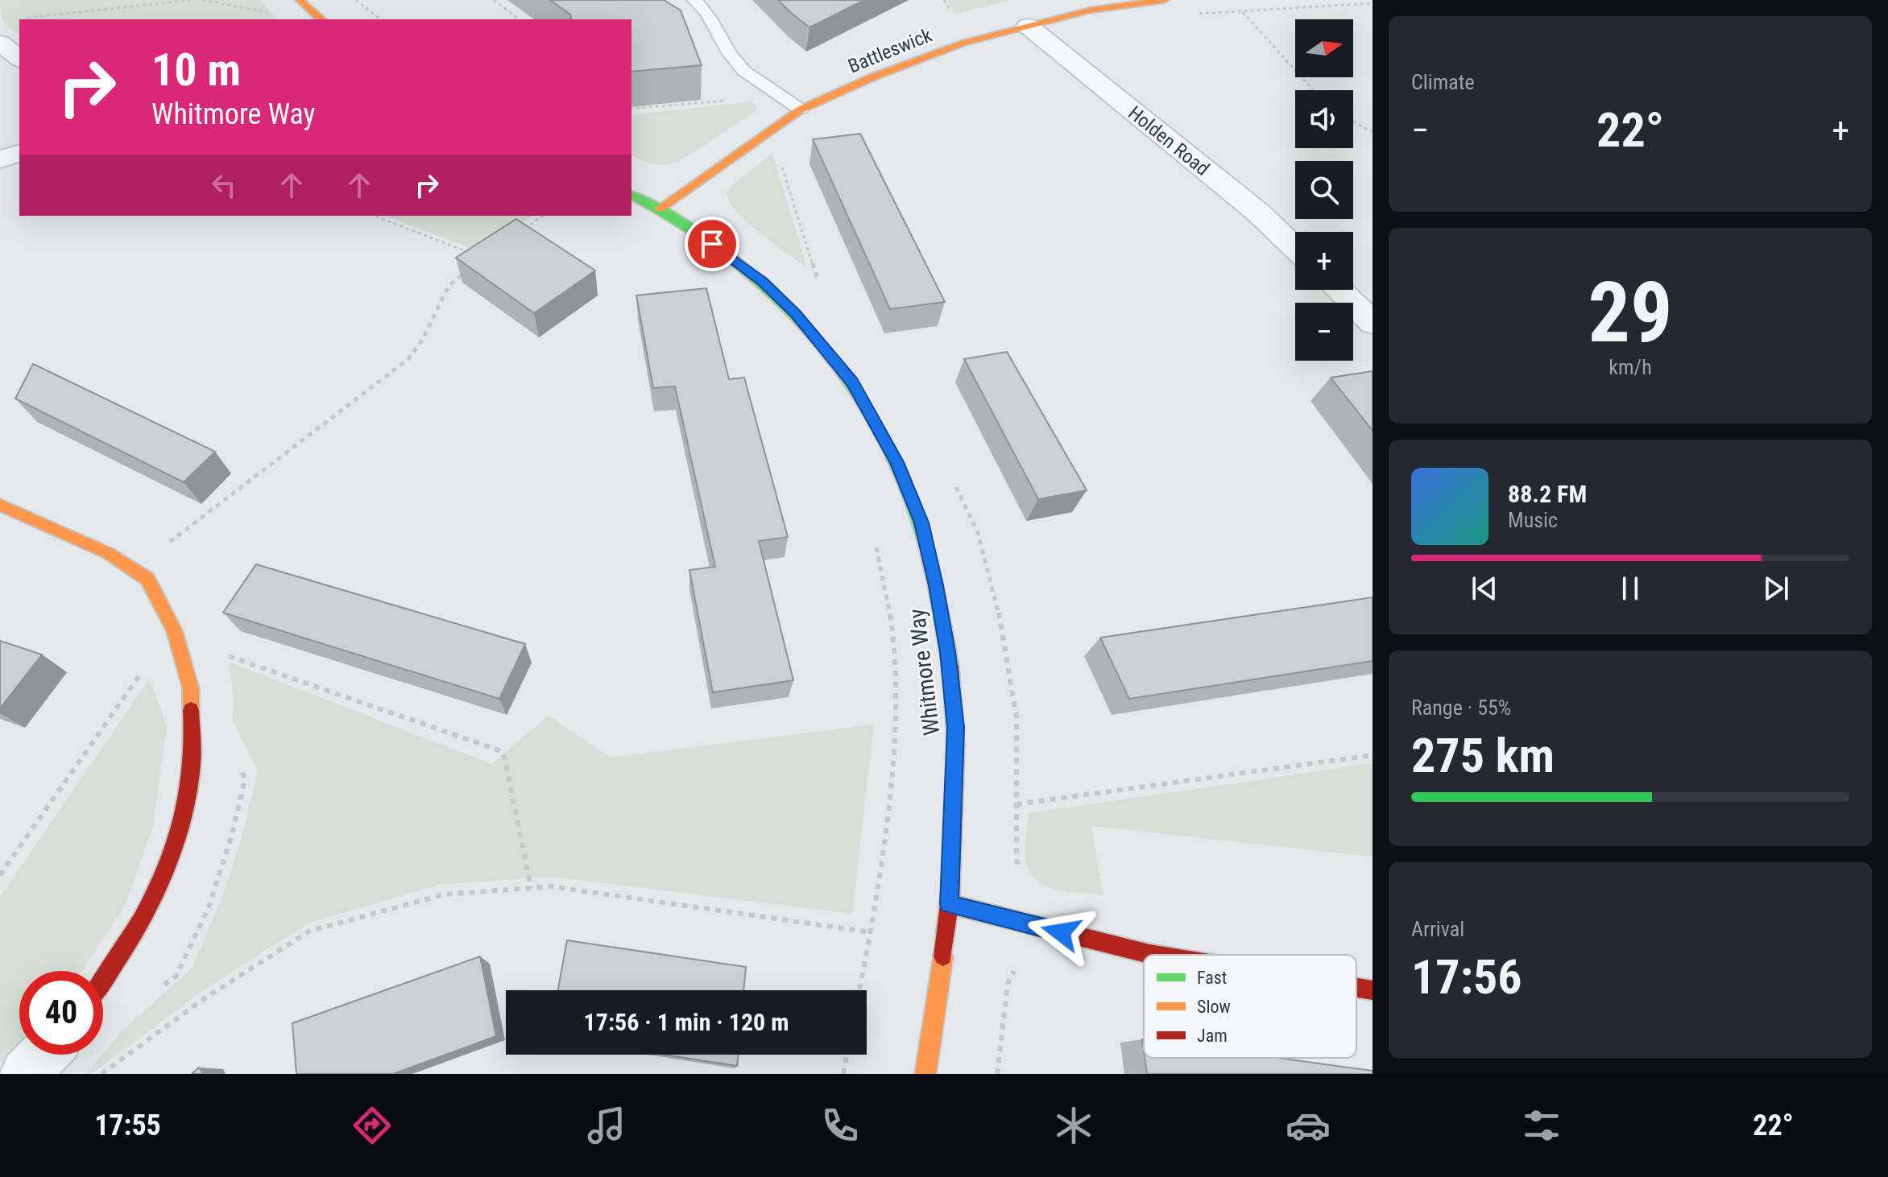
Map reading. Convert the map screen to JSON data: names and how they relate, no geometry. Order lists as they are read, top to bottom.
{
  "streets": {
    "street": ["Battleswick", "Holden Road", "Whitmore Way"]
  },
  "crossings": [
    ["Battleswick", "Holden Road"],
    ["Battleswick", "Whitmore Way"]
  ],
  "legend": ["Fast", "Slow", "Jam"],
  "north": "right",
  "page": {
    "tile": [
      "Climate",
      ["29", "km/h"],
      ["Range · 55%", "275 km"],
      ["Arrival", "17:56"]
    ],
    "map_buttons": ["+", "−"],
    "turn": ["10 m", "Whitmore Way"],
    "heat": ["−", "22°", "+"],
    "song": ["88.2 FM", "Music"],
    "limit": "40",
    "trip": "17:56 · 1 min · 120 m",
    "tabs": ["17:55", "22°"]
  }
}
